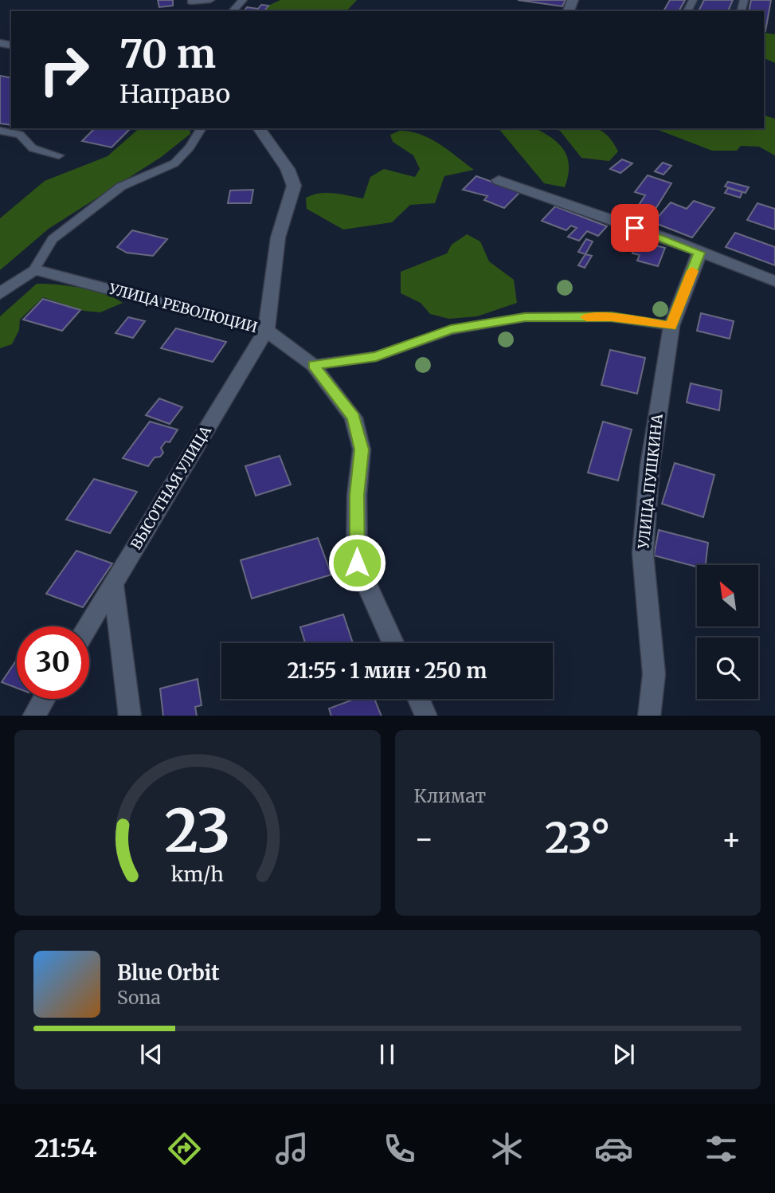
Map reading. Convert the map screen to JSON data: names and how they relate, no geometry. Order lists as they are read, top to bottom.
{
  "streets": {
    "street": ["УЛИЦА РЕВОЛЮЦИИ", "УЛИЦА ПУШКИНА", "ВЫСОТНАЯ УЛИЦА"]
  },
  "crossings": [
    ["УЛИЦА РЕВОЛЮЦИИ", "ВЫСОТНАЯ УЛИЦА"]
  ],
  "north": "top left",
  "page": {
    "turn": ["70 m", "Направо"],
    "limit": "30",
    "trip": "21:55 · 1 мин · 250 m",
    "tile": "Климат",
    "heat": ["−", "23°", "+"],
    "song": ["Blue Orbit", "Sona"],
    "tabs": "21:54",
    "gauge": ["23", "km/h"]
  }
}
